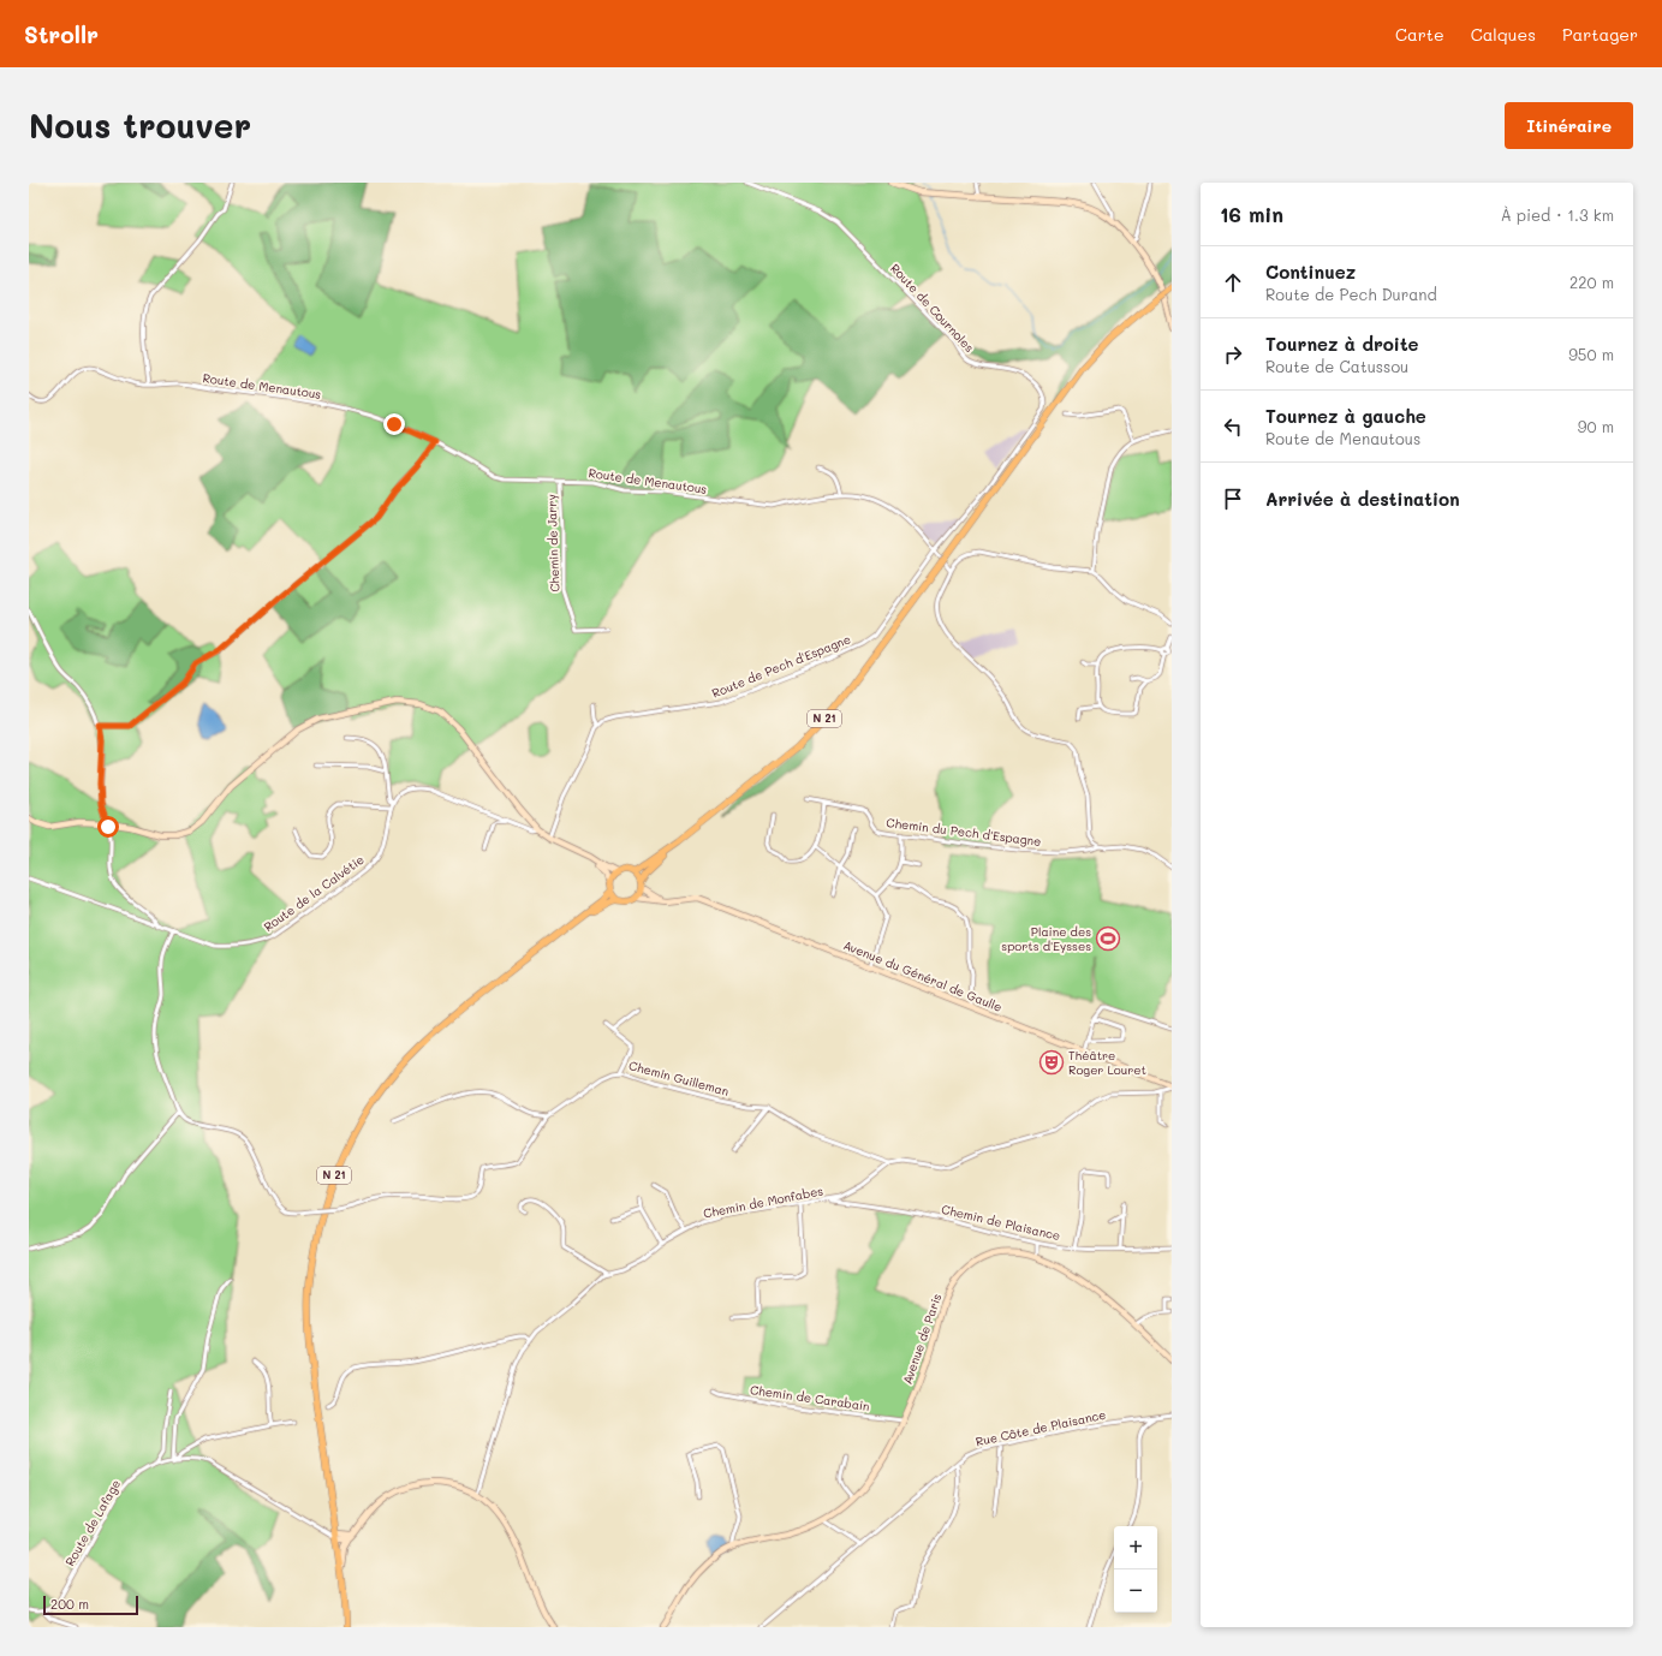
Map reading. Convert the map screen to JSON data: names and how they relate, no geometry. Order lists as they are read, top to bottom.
{
  "streets": {
    "main road": ["N 21", "Avenue du Général de Gaulle", "Avenue de Paris"],
    "street": [
      "Route de Cournoles",
      "Route de Menautous",
      "Chemin de Jarry",
      "Route de Pech d'Espagne",
      "Chemin du Pech d'Espagne",
      "Route de la Calvétie",
      "Chemin Guilleman",
      "Chemin de Monfabes",
      "Chemin de Plaisance",
      "Chemin de Carabain",
      "Rue Côte de Plaisance",
      "Route de Lafage"
    ]
  },
  "crossings": [
    ["Route de Cournoles", "Route de Menautous"],
    ["Route de Cournoles", "Route de Pech d'Espagne"],
    ["Route de Menautous", "Chemin de Jarry"],
    ["Route de Menautous", "Route de Pech d'Espagne"],
    ["N 21", "Avenue du Général de Gaulle"],
    ["N 21", "Route de Lafage"],
    ["Chemin Guilleman", "Chemin de Monfabes"],
    ["Chemin de Monfabes", "Chemin de Plaisance"],
    ["Avenue de Paris", "Chemin de Carabain"]
  ],
  "places": {
    "sports": ["Plaine des sports d'Eysses"],
    "theatre": ["Théâtre Roger Louret"]
  },
  "scale_bar": "200 m",
  "page": {
    "header": "Strollr",
    "nav": ["Carte", "Calques", "Partager"],
    "buttons": "Itinéraire",
    "title": "Nous trouver",
    "heading": ["16 min", "À pied · 1.3 km"],
    "list": [
      ["Continuez", "Route de Pech Durand", "220 m"],
      ["Tournez à droite", "Route de Catussou", "950 m"],
      ["Tournez à gauche", "Route de Menautous", "90 m"],
      "Arrivée à destination"
    ],
    "map_buttons": ["+", "−"],
    "scale": "200 m"
  }
}
